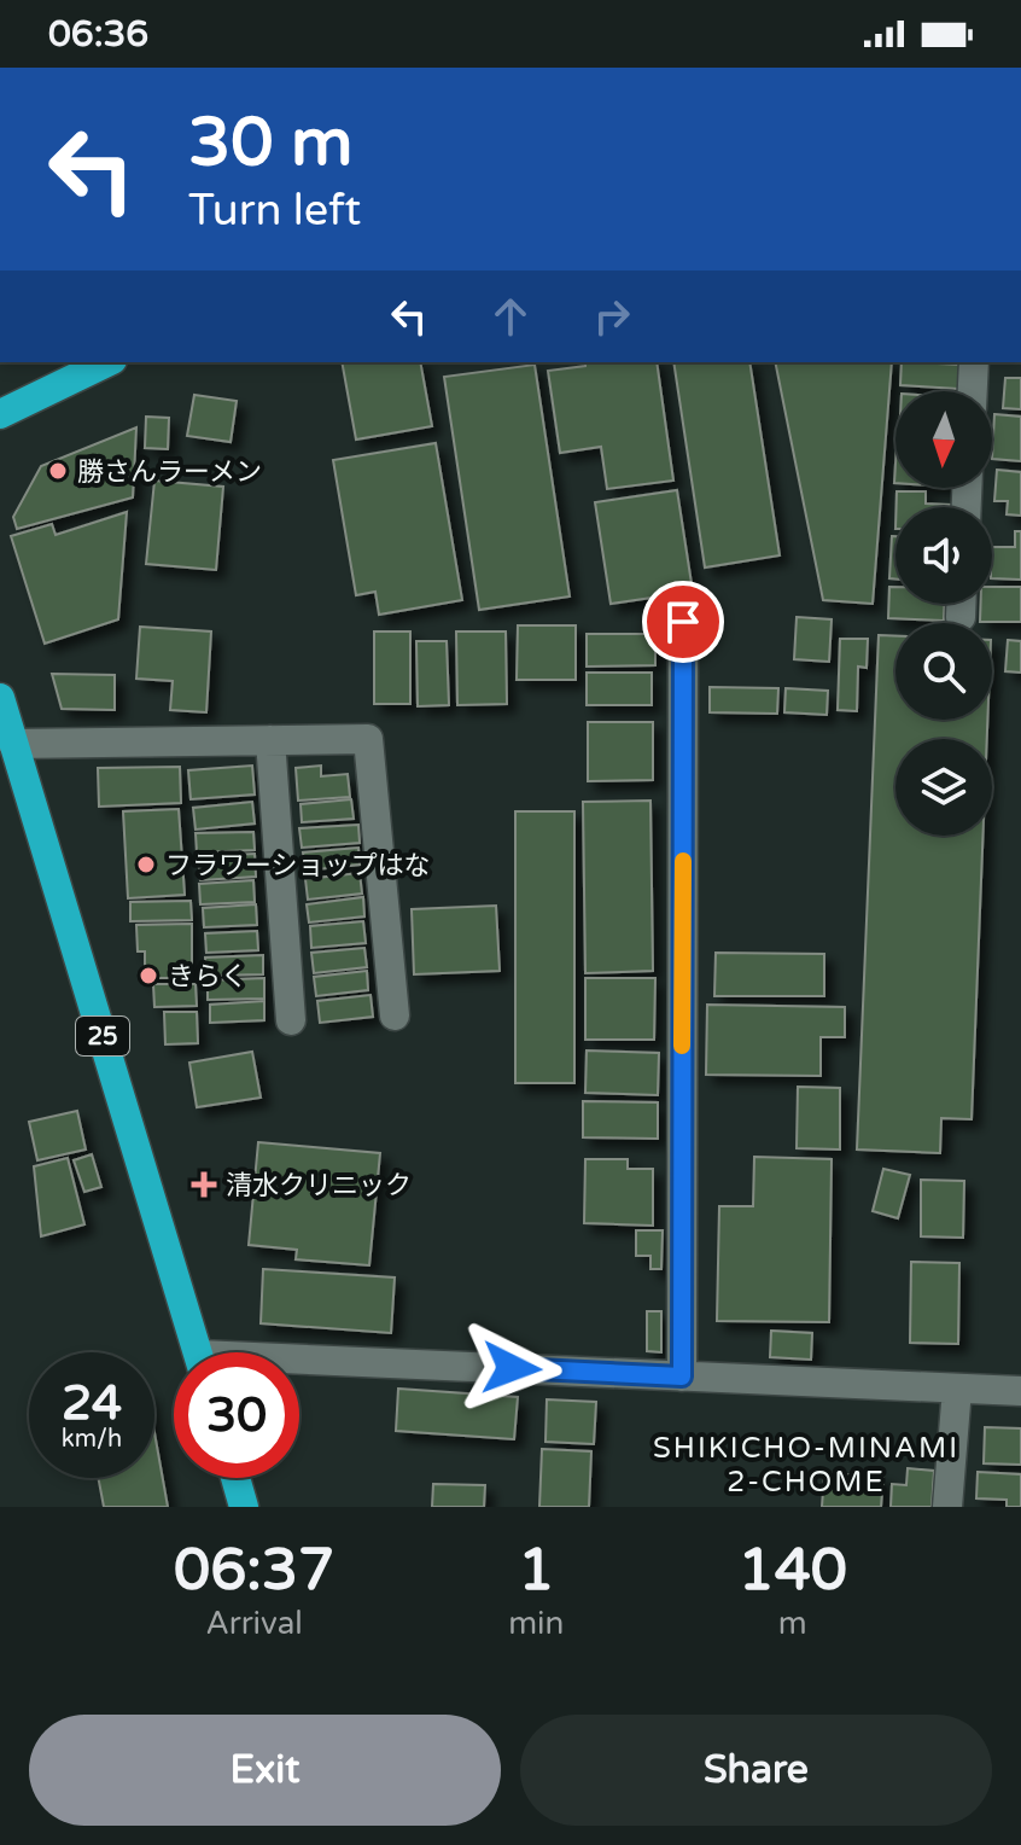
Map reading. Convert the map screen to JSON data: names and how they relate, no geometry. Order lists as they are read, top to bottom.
{
  "streets": {
    "highway": ["25"]
  },
  "districts": ["SHIKICHO-MINAMI 2-CHOME"],
  "places": {
    "other": ["勝さんラーメン", "フラワーショップはな", "きらく"],
    "health": ["清水クリニック"]
  },
  "north": "bottom",
  "page": {
    "status": "06:36",
    "turn": ["30 m", "Turn left"],
    "speed": "24 km/h",
    "limit": "30",
    "eta": [
      "06:37",
      "Arrival",
      "1",
      "min",
      "140",
      "m"
    ],
    "buttons": ["Exit", "Share"]
  }
}
